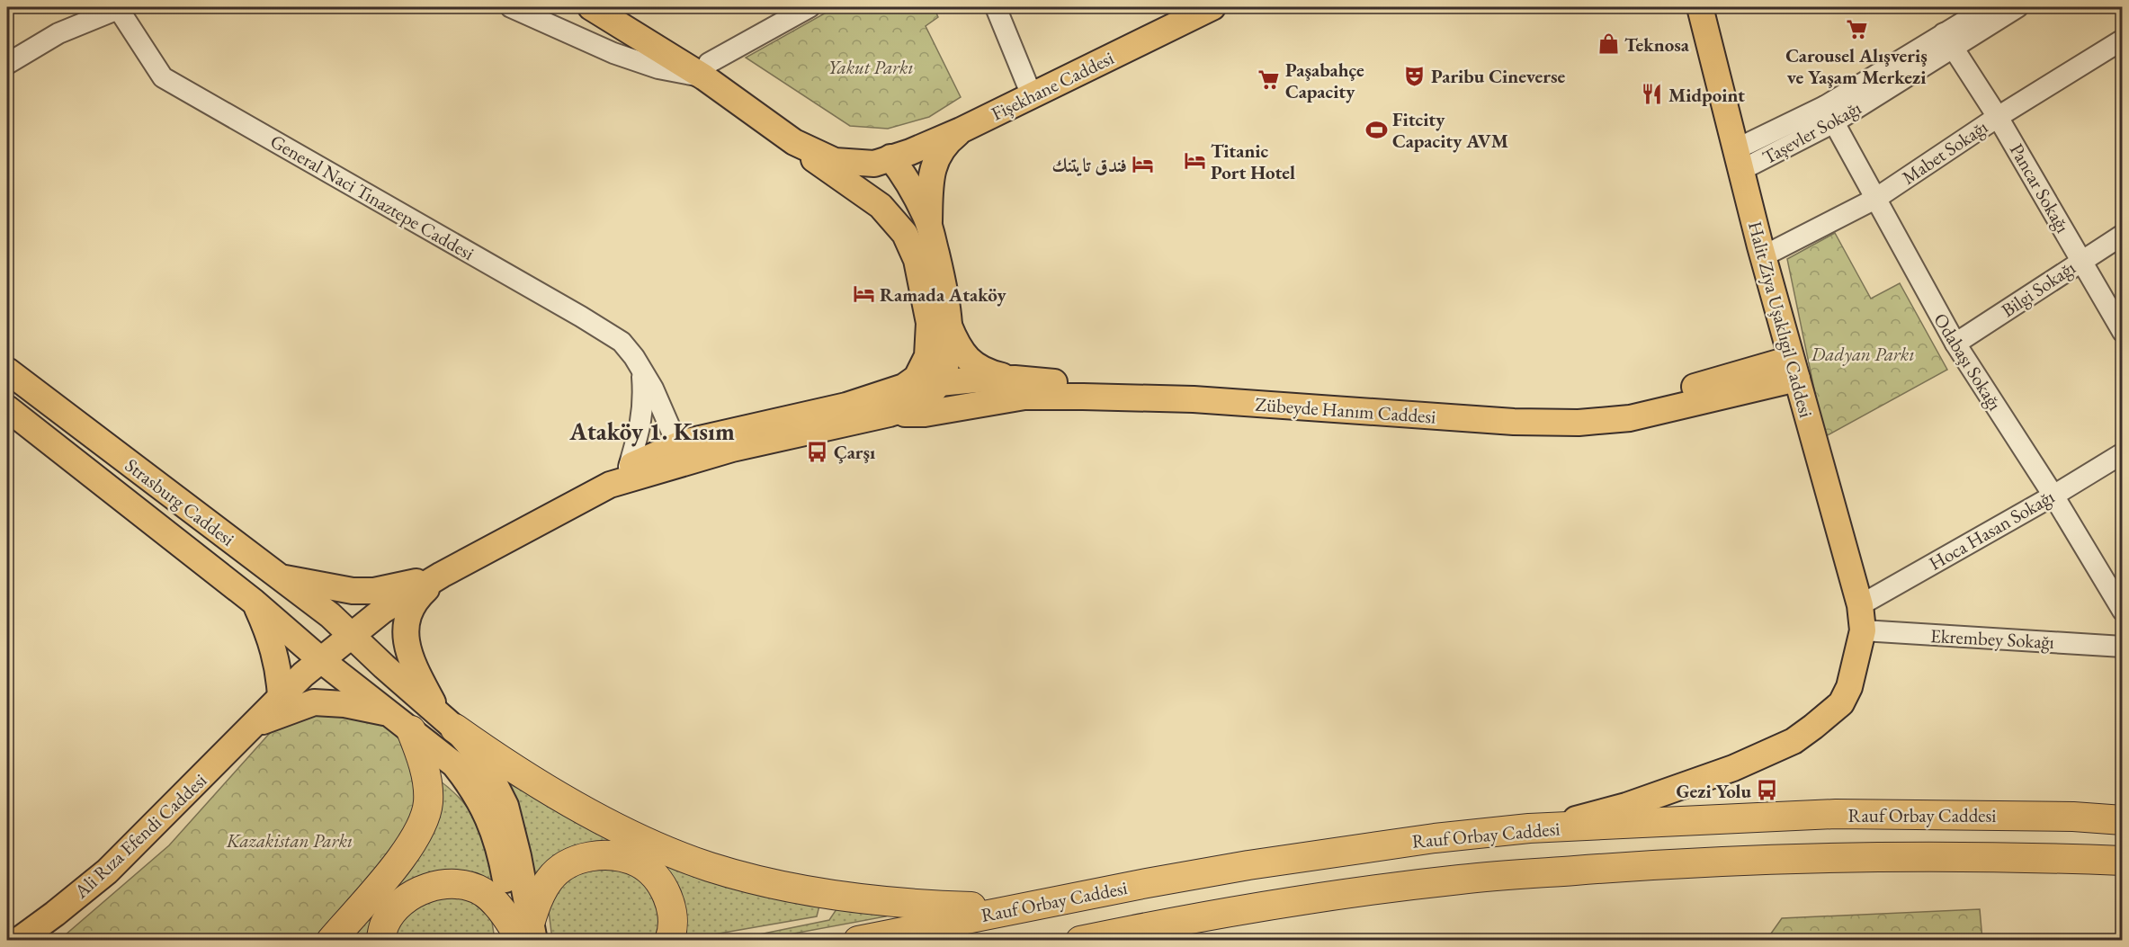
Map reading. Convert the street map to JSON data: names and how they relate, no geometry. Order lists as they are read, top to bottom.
{
  "streets": {
    "highway": ["Rauf Orbay Caddesi"],
    "main road": [
      "Fişekhane Caddesi",
      "Halit Ziya Uşaklıgil Caddesi",
      "Zübeyde Hanım Caddesi",
      "Strasburg Caddesi",
      "Ali Rıza Efendi Caddesi"
    ],
    "street": [
      "Taşevler Sokağı",
      "Mabet Sokağı",
      "Pancar Sokağı",
      "General Naci Tınaztepe Caddesi",
      "Bilgi Sokağı",
      "Odabaşı Sokağı",
      "Hoca Hasan Sokağı",
      "Ekrembey Sokağı"
    ]
  },
  "crossings": [
    ["Fişekhane Caddesi", "Zübeyde Hanım Caddesi"],
    ["Taşevler Sokağı", "Pancar Sokağı"],
    ["Taşevler Sokağı", "Halit Ziya Uşaklıgil Caddesi"],
    ["Taşevler Sokağı", "Odabaşı Sokağı"],
    ["Mabet Sokağı", "Pancar Sokağı"],
    ["Mabet Sokağı", "Halit Ziya Uşaklıgil Caddesi"],
    ["Mabet Sokağı", "Odabaşı Sokağı"],
    ["Pancar Sokağı", "Bilgi Sokağı"],
    ["General Naci Tınaztepe Caddesi", "Zübeyde Hanım Caddesi"],
    ["Bilgi Sokağı", "Odabaşı Sokağı"],
    ["Halit Ziya Uşaklıgil Caddesi", "Zübeyde Hanım Caddesi"],
    ["Halit Ziya Uşaklıgil Caddesi", "Hoca Hasan Sokağı"],
    ["Halit Ziya Uşaklıgil Caddesi", "Ekrembey Sokağı"],
    ["Halit Ziya Uşaklıgil Caddesi", "Rauf Orbay Caddesi"],
    ["Odabaşı Sokağı", "Hoca Hasan Sokağı"],
    ["Zübeyde Hanım Caddesi", "Strasburg Caddesi"],
    ["Zübeyde Hanım Caddesi", "Ali Rıza Efendi Caddesi"],
    ["Strasburg Caddesi", "Ali Rıza Efendi Caddesi"]
  ],
  "districts": ["Ataköy 1. Kısım"],
  "parks": ["Yakut Parkı", "Dadyan Parkı", "Kazakistan Parkı"],
  "places": {
    "supermarket": ["Carousel Alışveriş ve Yaşam Merkezi", "Paşabahçe Capacity"],
    "shop": ["Teknosa"],
    "theatre": ["Paribu Cineverse"],
    "restaurant": ["Midpoint"],
    "sports": ["Fitcity Capacity AVM"],
    "hotel": ["Titanic Port Hotel", "فندق تايتنك", "Ramada Ataköy"],
    "bus stop": ["Çarşı", "Gezi Yolu"]
  }
}
